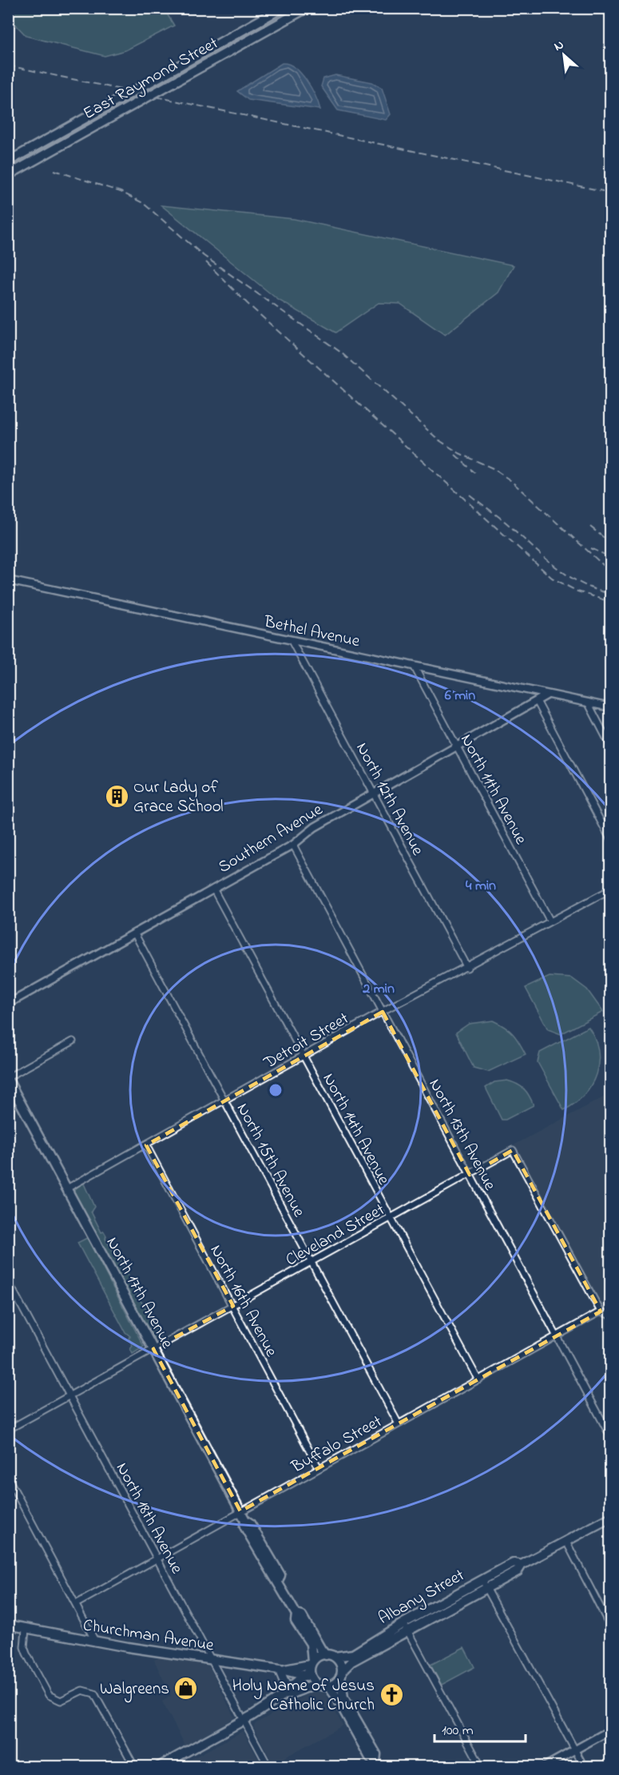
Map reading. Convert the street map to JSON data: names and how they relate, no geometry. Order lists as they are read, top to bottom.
{
  "streets": {
    "main road": [
      "East Raymond Street",
      "North 17th Avenue",
      "Albany Street",
      "Churchman Avenue"
    ],
    "street": [
      "Bethel Avenue",
      "North 11th Avenue",
      "North 12th Avenue",
      "Southern Avenue",
      "Detroit Street",
      "North 14th Avenue",
      "North 13th Avenue",
      "North 15th Avenue",
      "Cleveland Street",
      "North 16th Avenue",
      "Buffalo Street",
      "North 18th Avenue"
    ]
  },
  "crossings": [
    ["Bethel Avenue", "North 11th Avenue"],
    ["Bethel Avenue", "North 12th Avenue"],
    ["Bethel Avenue", "Southern Avenue"],
    ["North 11th Avenue", "Southern Avenue"],
    ["North 11th Avenue", "Detroit Street"],
    ["North 12th Avenue", "Southern Avenue"],
    ["North 12th Avenue", "Detroit Street"],
    ["Southern Avenue", "North 14th Avenue"],
    ["Southern Avenue", "North 13th Avenue"],
    ["Southern Avenue", "North 15th Avenue"],
    ["Detroit Street", "North 14th Avenue"],
    ["Detroit Street", "North 13th Avenue"],
    ["Detroit Street", "North 15th Avenue"],
    ["Detroit Street", "North 17th Avenue"],
    ["Detroit Street", "North 16th Avenue"],
    ["North 14th Avenue", "Cleveland Street"],
    ["North 14th Avenue", "Buffalo Street"],
    ["North 13th Avenue", "Cleveland Street"],
    ["North 13th Avenue", "Buffalo Street"],
    ["North 15th Avenue", "Cleveland Street"],
    ["North 15th Avenue", "Buffalo Street"],
    ["Cleveland Street", "North 17th Avenue"],
    ["Cleveland Street", "North 16th Avenue"],
    ["Cleveland Street", "Buffalo Street"],
    ["Cleveland Street", "North 18th Avenue"],
    ["North 17th Avenue", "Buffalo Street"],
    ["North 17th Avenue", "Albany Street"],
    ["North 17th Avenue", "Churchman Avenue"],
    ["North 16th Avenue", "Buffalo Street"],
    ["Buffalo Street", "North 18th Avenue"],
    ["North 18th Avenue", "Churchman Avenue"],
    ["Albany Street", "Churchman Avenue"]
  ],
  "places": {
    "building": ["Our Lady of Grace School"],
    "shop": ["Walgreens"],
    "church": ["Holy Name of Jesus Catholic Church"]
  },
  "scale_bar": "100 m",
  "north": "top left",
  "rings": ["6 min", "4 min", "2 min"]
}
